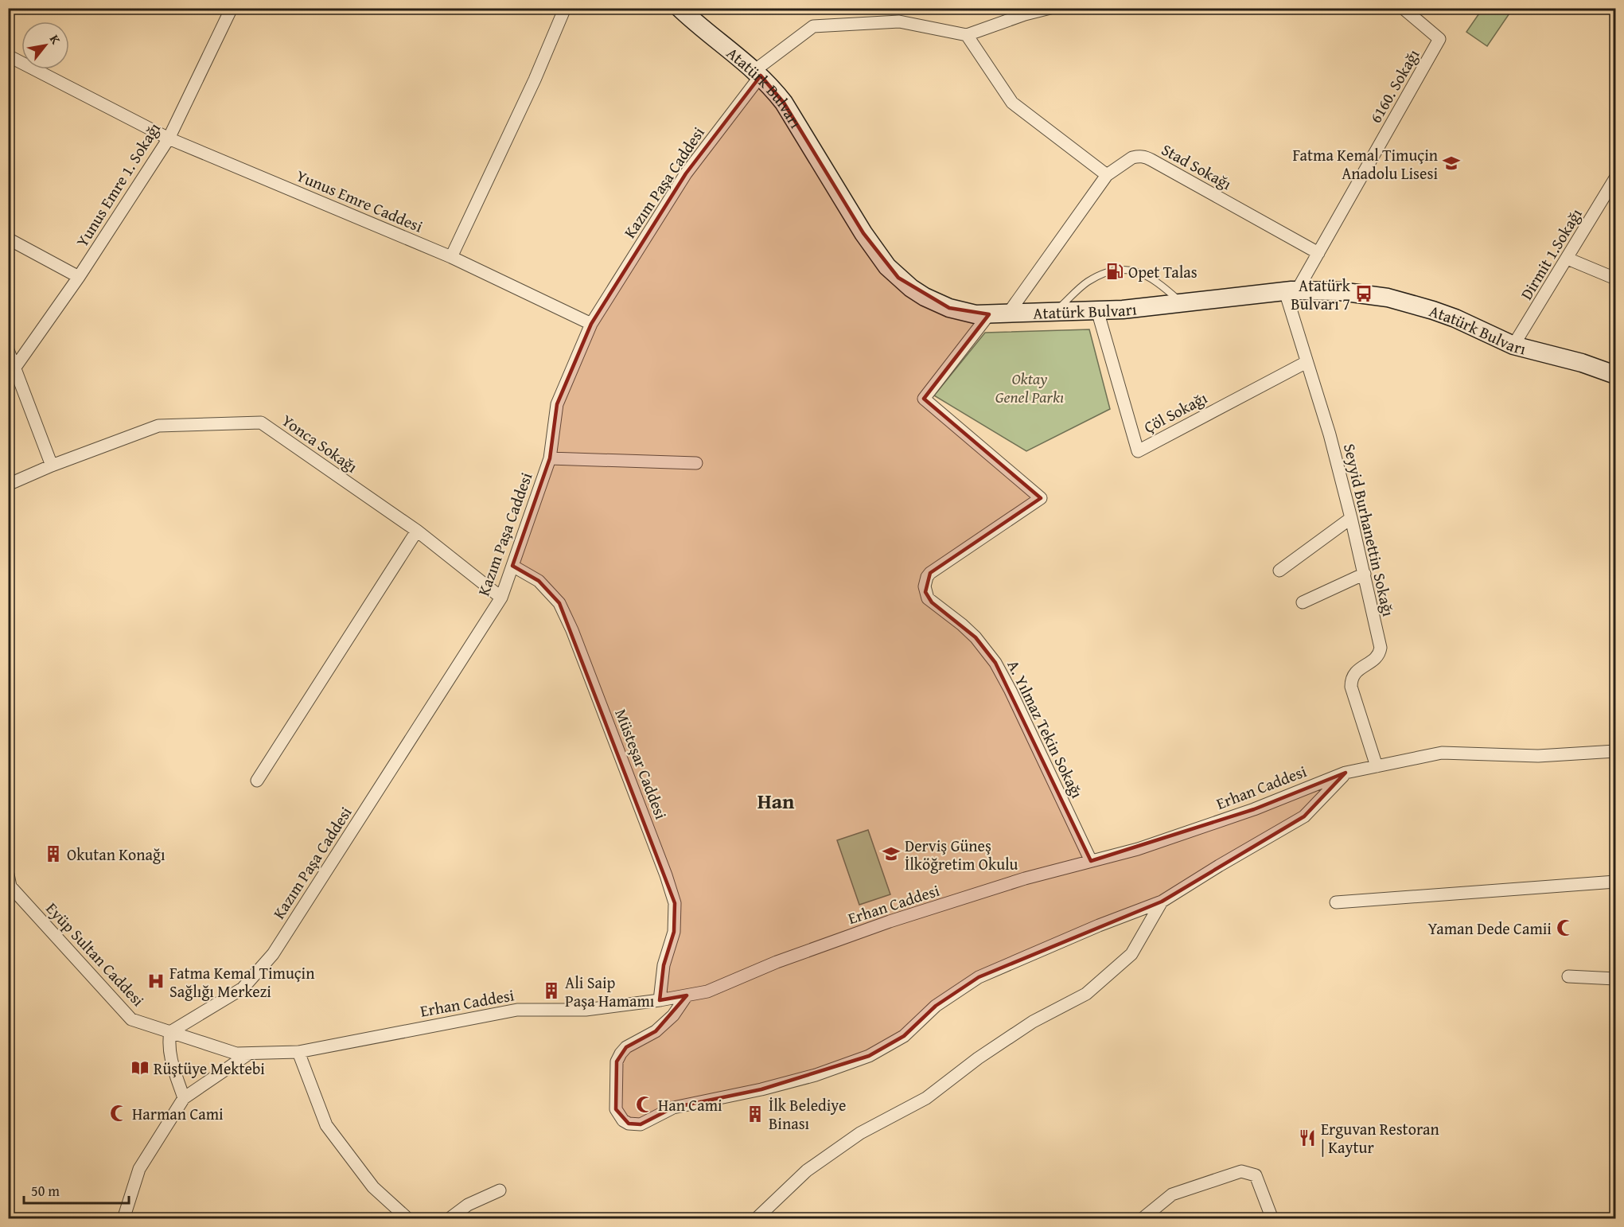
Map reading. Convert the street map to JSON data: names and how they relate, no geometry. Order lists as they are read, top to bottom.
{
  "streets": {
    "main road": ["Atatürk Bulvarı"],
    "street": [
      "6160. Sokağı",
      "Stad Sokağı",
      "Kazım Paşa Caddesi",
      "Yunus Emre 1. Sokağı",
      "Yunus Emre Caddesi",
      "Dirmit 1.Sokağı",
      "Çöl Sokağı",
      "Yonca Sokağı",
      "Seyyid Burhanettin Sokağı",
      "A. Yılmaz Tekin Sokağı",
      "Müsteşar Caddesi",
      "Erhan Caddesi",
      "Eyüp Sultan Caddesi"
    ]
  },
  "crossings": [
    ["6160. Sokağı", "Atatürk Bulvarı"],
    ["6160. Sokağı", "Stad Sokağı"],
    ["6160. Sokağı", "Seyyid Burhanettin Sokağı"],
    ["Atatürk Bulvarı", "Stad Sokağı"],
    ["Atatürk Bulvarı", "Kazım Paşa Caddesi"],
    ["Atatürk Bulvarı", "Dirmit 1.Sokağı"],
    ["Atatürk Bulvarı", "Çöl Sokağı"],
    ["Atatürk Bulvarı", "Seyyid Burhanettin Sokağı"],
    ["Atatürk Bulvarı", "A. Yılmaz Tekin Sokağı"],
    ["Kazım Paşa Caddesi", "Yunus Emre Caddesi"],
    ["Kazım Paşa Caddesi", "Yonca Sokağı"],
    ["Kazım Paşa Caddesi", "Müsteşar Caddesi"],
    ["Kazım Paşa Caddesi", "Eyüp Sultan Caddesi"],
    ["Yunus Emre 1. Sokağı", "Yunus Emre Caddesi"],
    ["Çöl Sokağı", "Seyyid Burhanettin Sokağı"],
    ["Seyyid Burhanettin Sokağı", "Erhan Caddesi"],
    ["A. Yılmaz Tekin Sokağı", "Erhan Caddesi"],
    ["Müsteşar Caddesi", "Erhan Caddesi"],
    ["Erhan Caddesi", "Eyüp Sultan Caddesi"]
  ],
  "districts": ["Han"],
  "parks": ["Oktay Genel Parkı"],
  "places": {
    "school or university": ["Fatma Kemal Timuçin Anadolu Lisesi", "Derviş Güneş İlköğretim Okulu"],
    "fuel station": ["Opet Talas"],
    "bus stop": ["Atatürk Bulvarı 7"],
    "building": ["Okutan Konağı", "Ali Saip Paşa Hamamı", "İlk Belediye Binası"],
    "mosque": ["Yaman Dede Camii", "Han Cami", "Harman Cami"],
    "hospital": ["Fatma Kemal Timuçin Sağlığı Merkezi"],
    "library": ["Rüştüye Mektebi"],
    "restaurant": ["Erguvan Restoran | Kaytur"]
  },
  "scale_bar": "50 m",
  "north": "top right"
}
